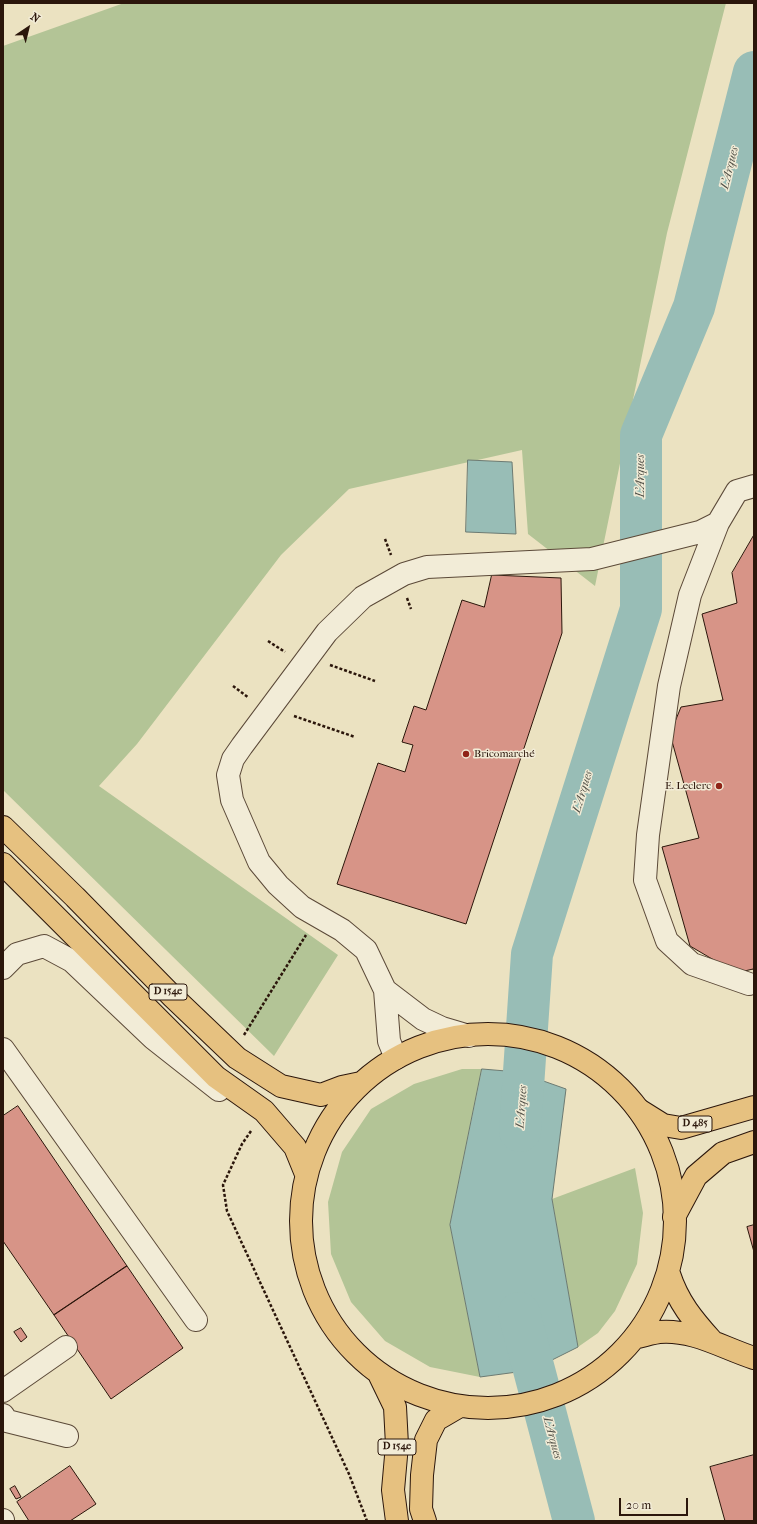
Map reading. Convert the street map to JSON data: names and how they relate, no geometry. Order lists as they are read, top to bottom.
{
  "streets": {
    "main road": ["D 154e", "D 485"]
  },
  "water": ["L'Arques"],
  "places": ["Bricomarché", "E. Leclerc"],
  "scale_bar": "20 m",
  "north": "top right"
}
